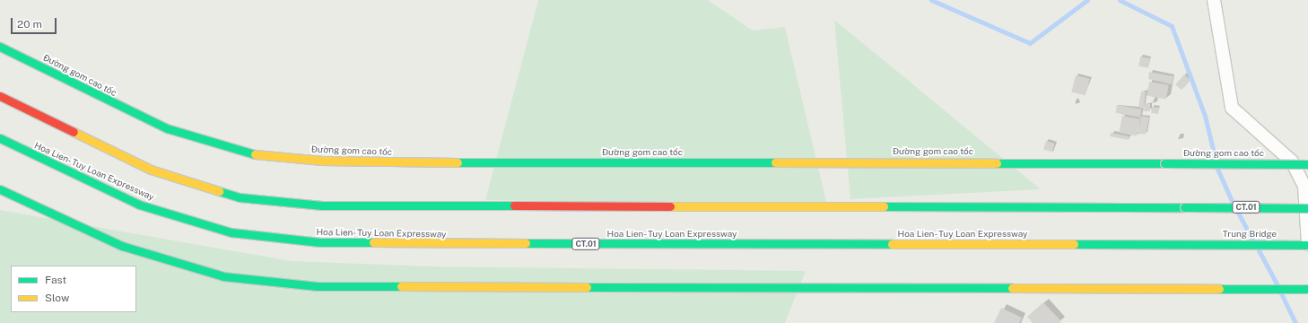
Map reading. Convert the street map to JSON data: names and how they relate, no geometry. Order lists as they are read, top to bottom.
{
  "streets": {
    "main road": [
      "Đường gom cao tốc",
      "Hoa Lien- Tuy Loan Expressway",
      "CT.01",
      "Trung Bridge"
    ]
  },
  "crossings": [
    ["Hoa Lien- Tuy Loan Expressway", "Trung Bridge"]
  ],
  "legend": ["Fast", "Slow"],
  "scale_bar": "20 m"
}
